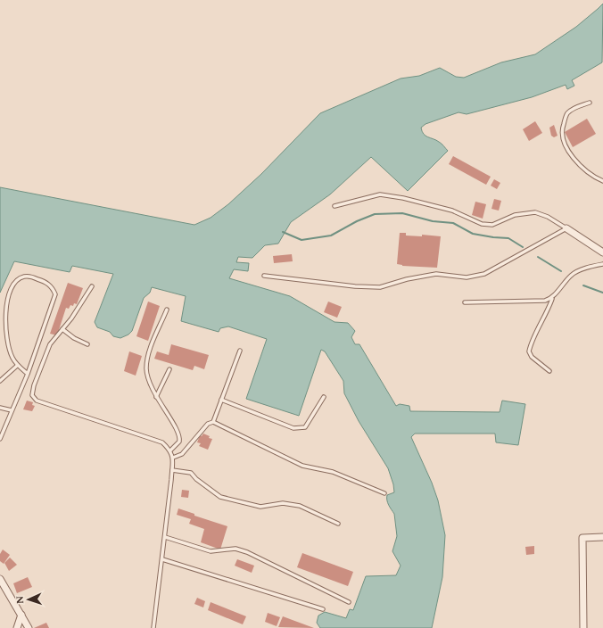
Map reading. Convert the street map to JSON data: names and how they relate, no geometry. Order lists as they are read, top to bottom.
{
  "north": "left"
}
